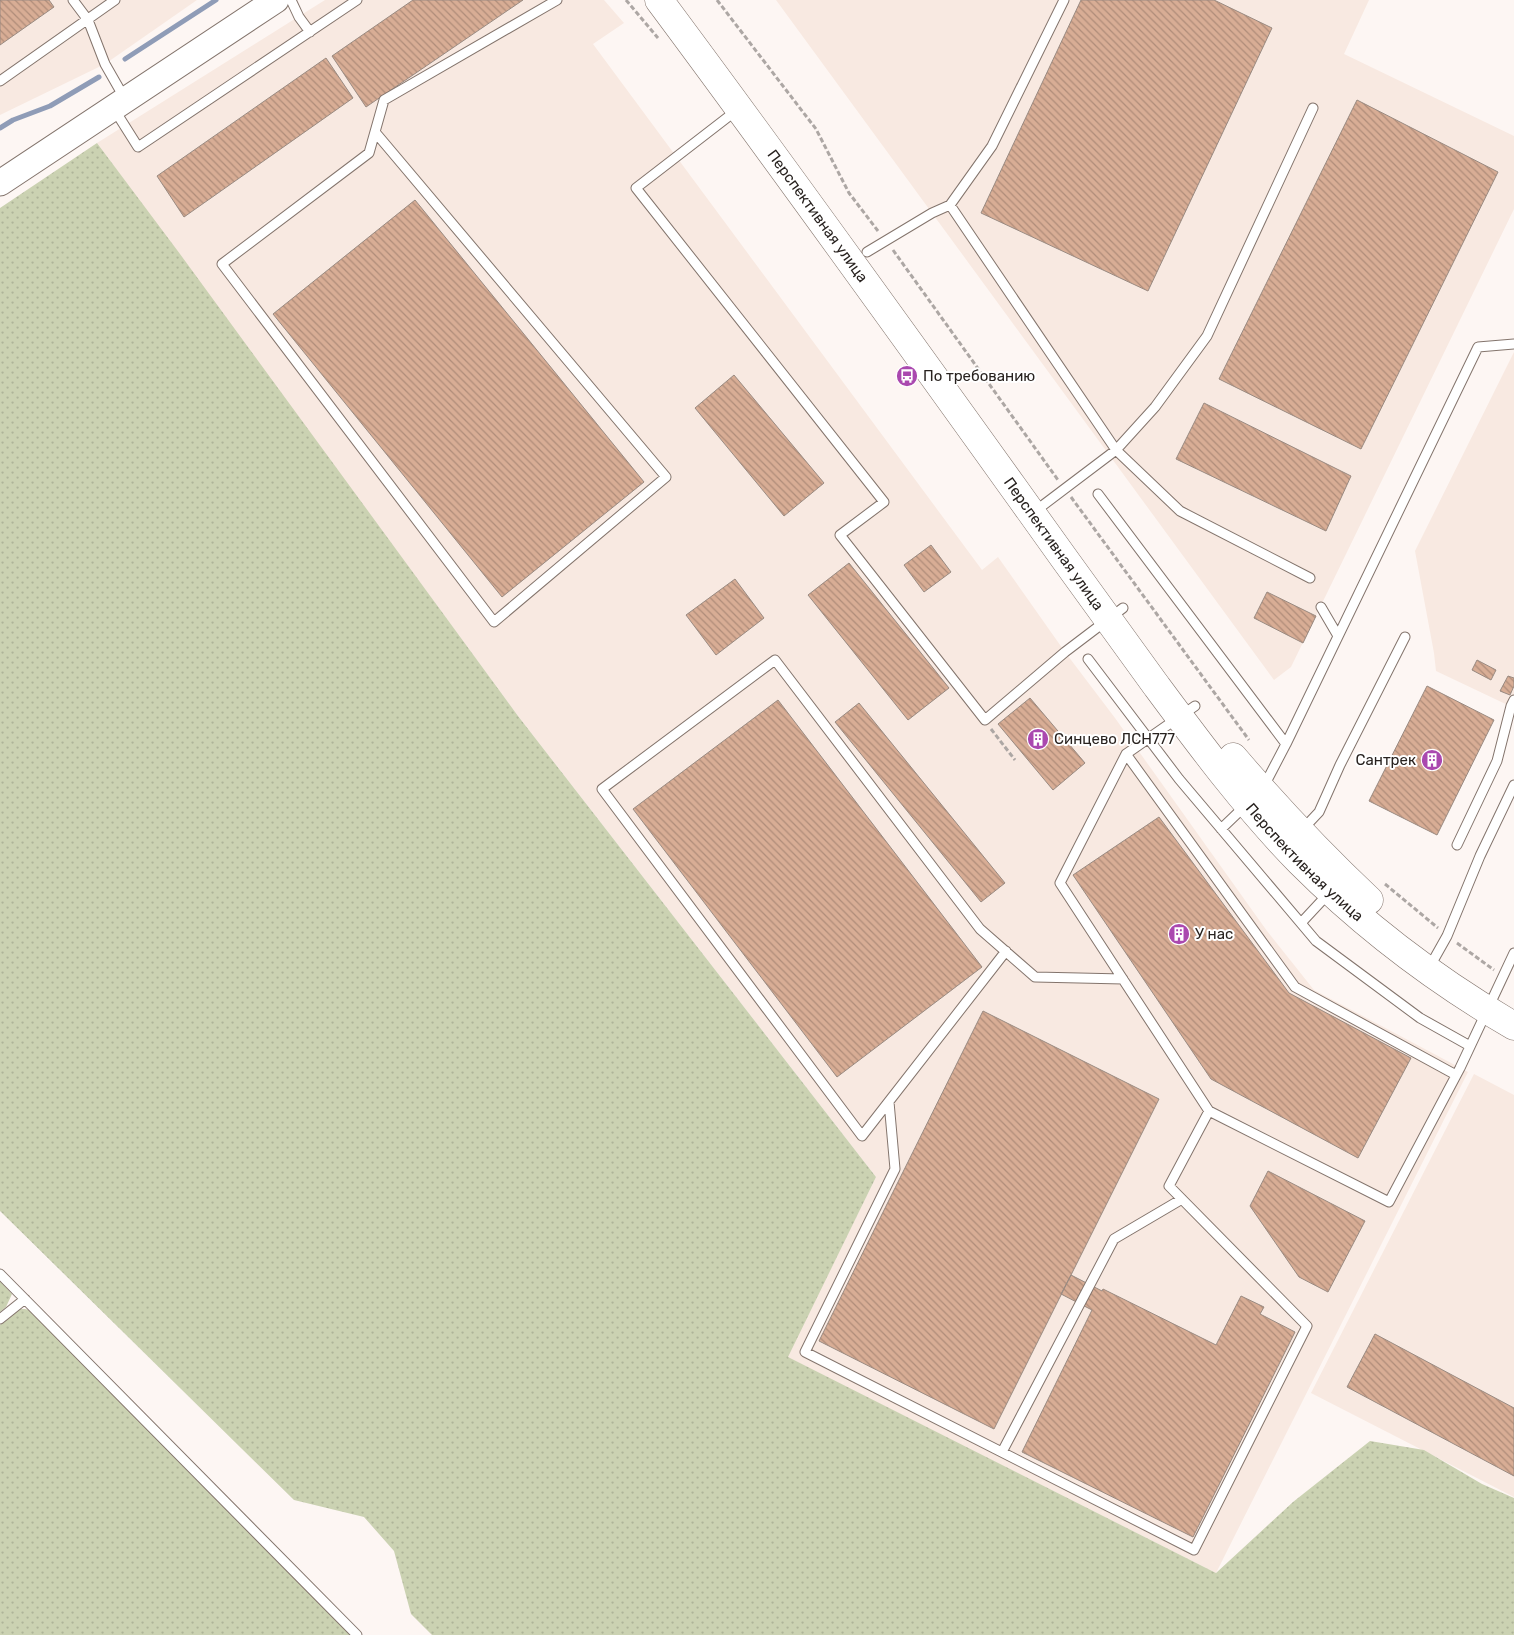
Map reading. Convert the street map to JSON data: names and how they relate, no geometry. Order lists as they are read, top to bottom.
{
  "streets": {
    "main road": ["Перспективная улица"]
  },
  "places": {
    "bus stop": ["По требованию"],
    "building": ["Синцево ЛСН777", "Сантрек", "У нас"]
  }
}
